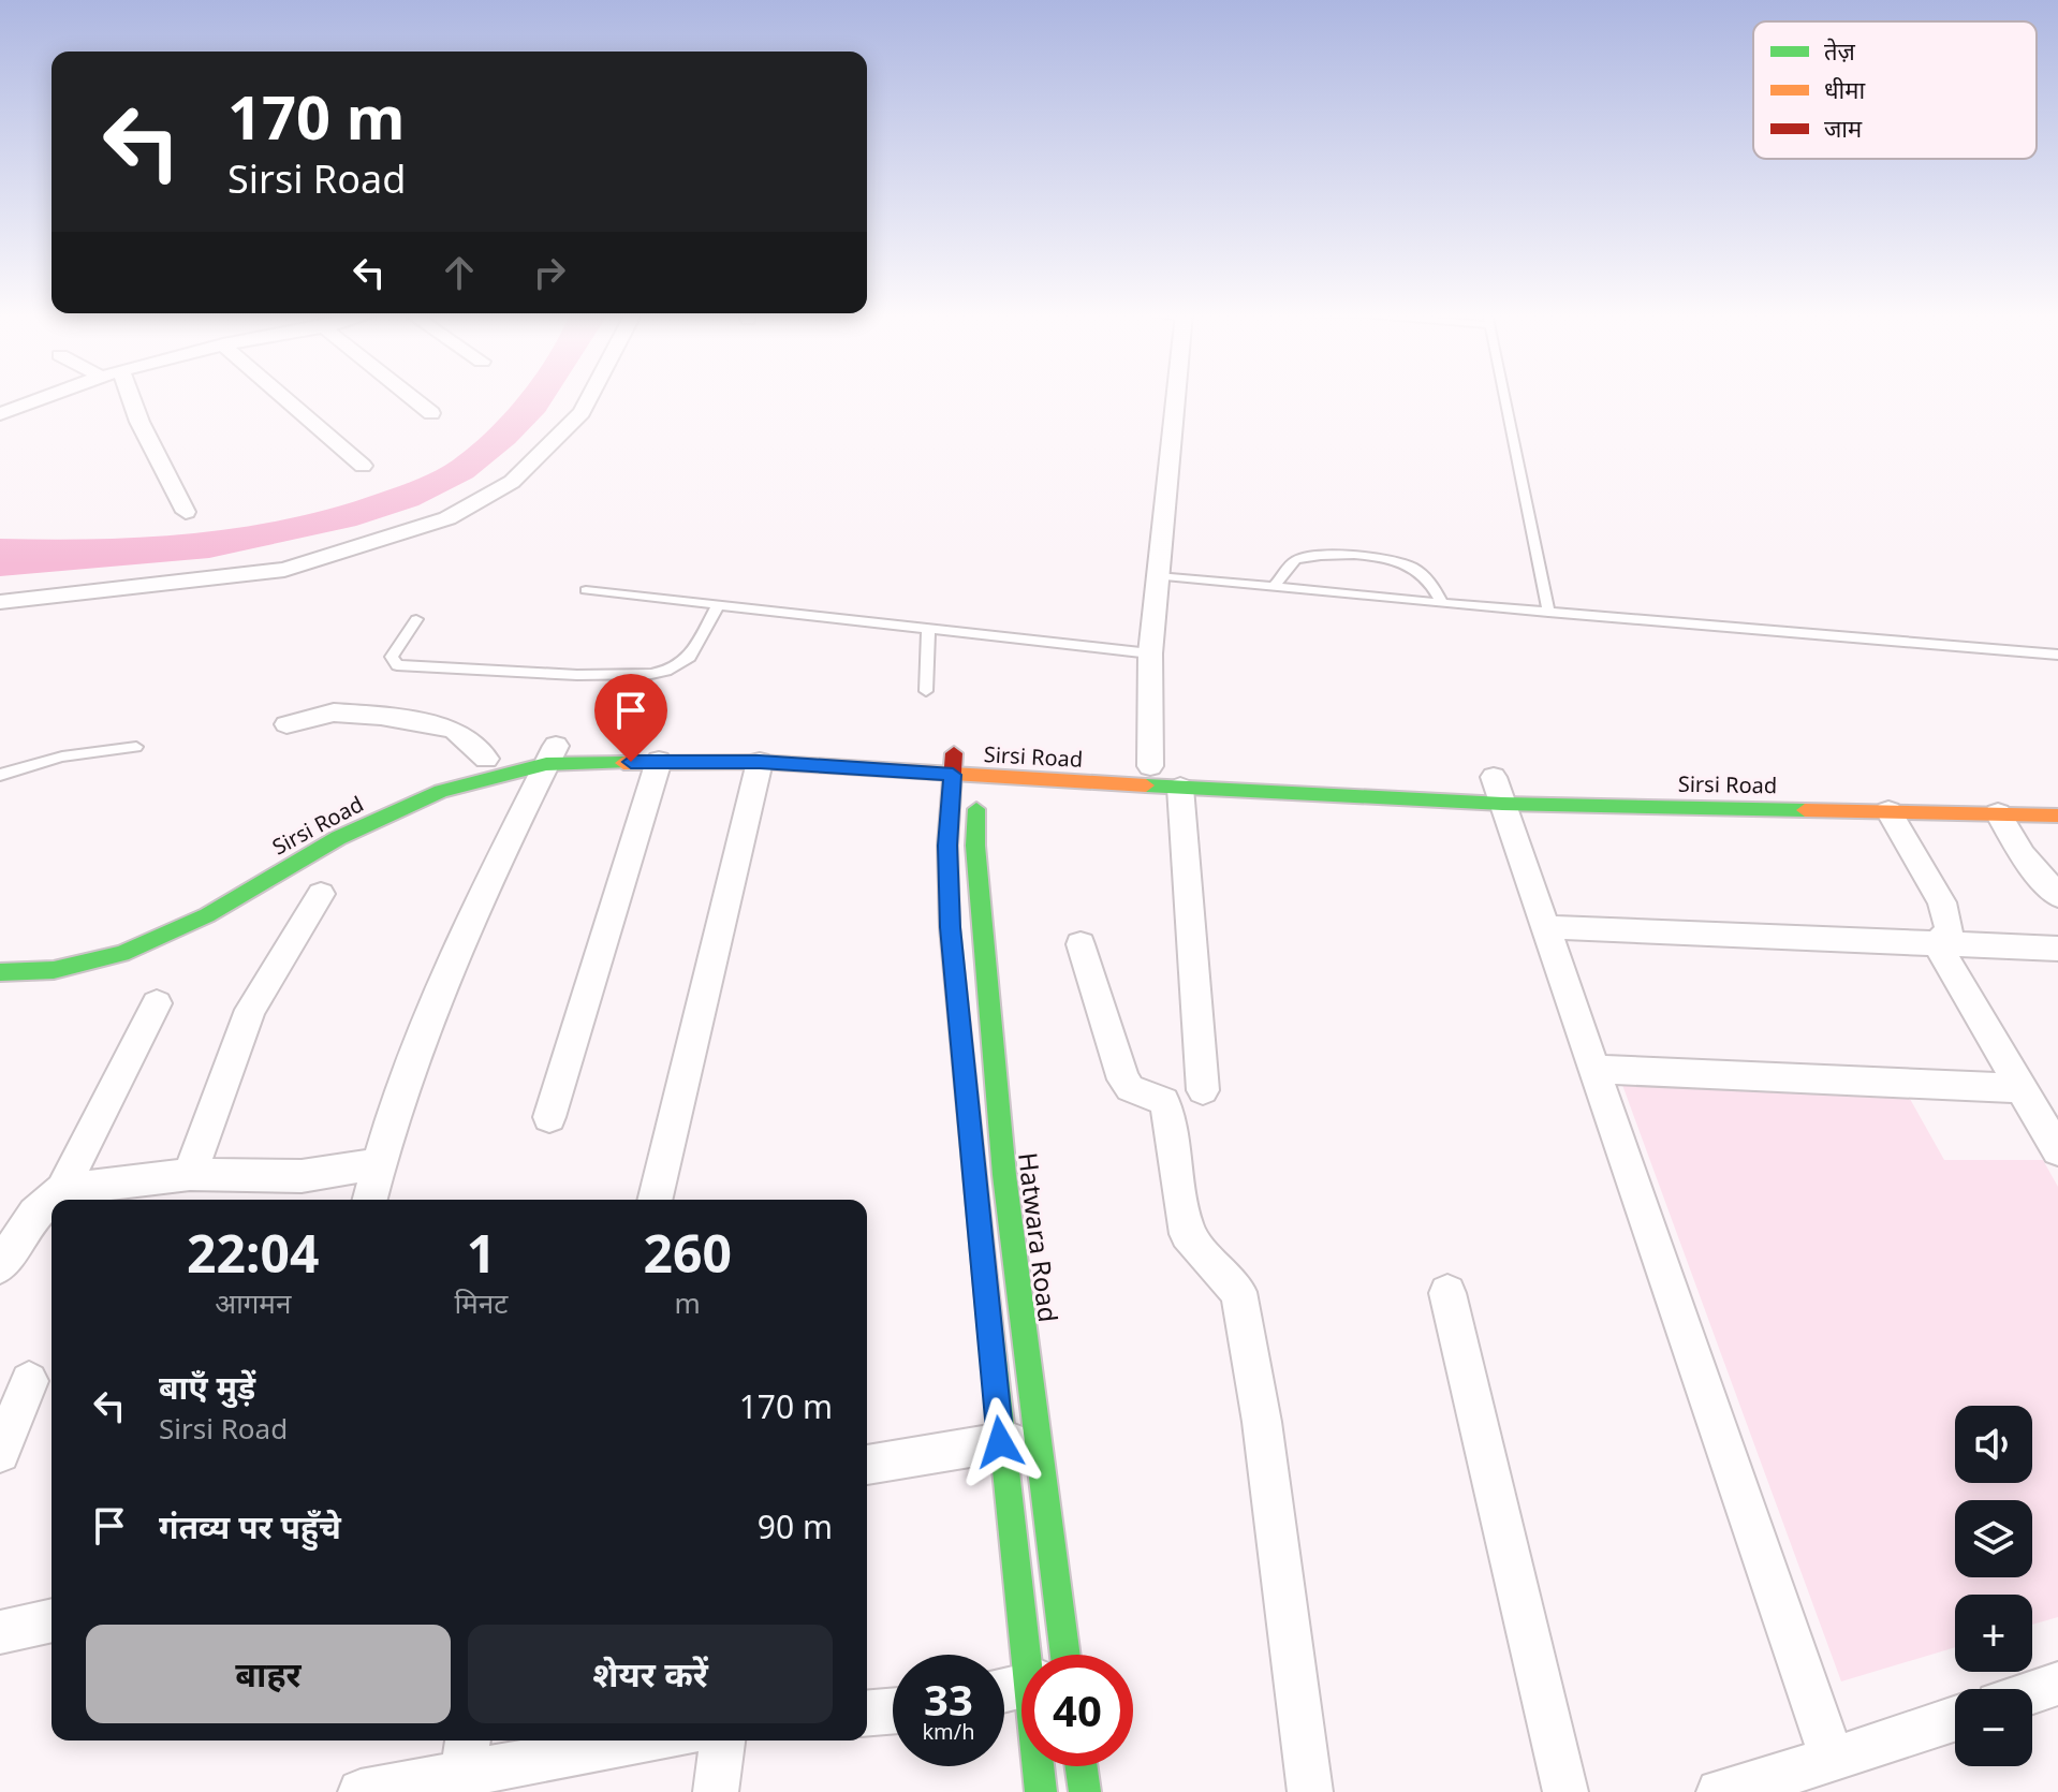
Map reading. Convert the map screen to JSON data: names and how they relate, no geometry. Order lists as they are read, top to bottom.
{
  "streets": {
    "street": ["Sirsi Road", "Hatwara Road"]
  },
  "crossings": [
    ["Sirsi Road", "Hatwara Road"]
  ],
  "legend": ["तेज़", "धीमा", "जाम"],
  "page": {
    "turn": ["170 m", "Sirsi Road"],
    "eta": [
      "22:04",
      "आगमन",
      "1",
      "मिनट",
      "260",
      "m"
    ],
    "list": [
      {
        "name": "बाएँ मुड़ें",
        "note": "Sirsi Road",
        "value": "170 m"
      },
      {
        "name": "गंतव्य पर पहुँचे",
        "value": "90 m"
      }
    ],
    "map_buttons": ["+", "−"],
    "buttons": ["बाहर", "शेयर करें"],
    "speed": "33 km/h",
    "limit": "40"
  }
}
